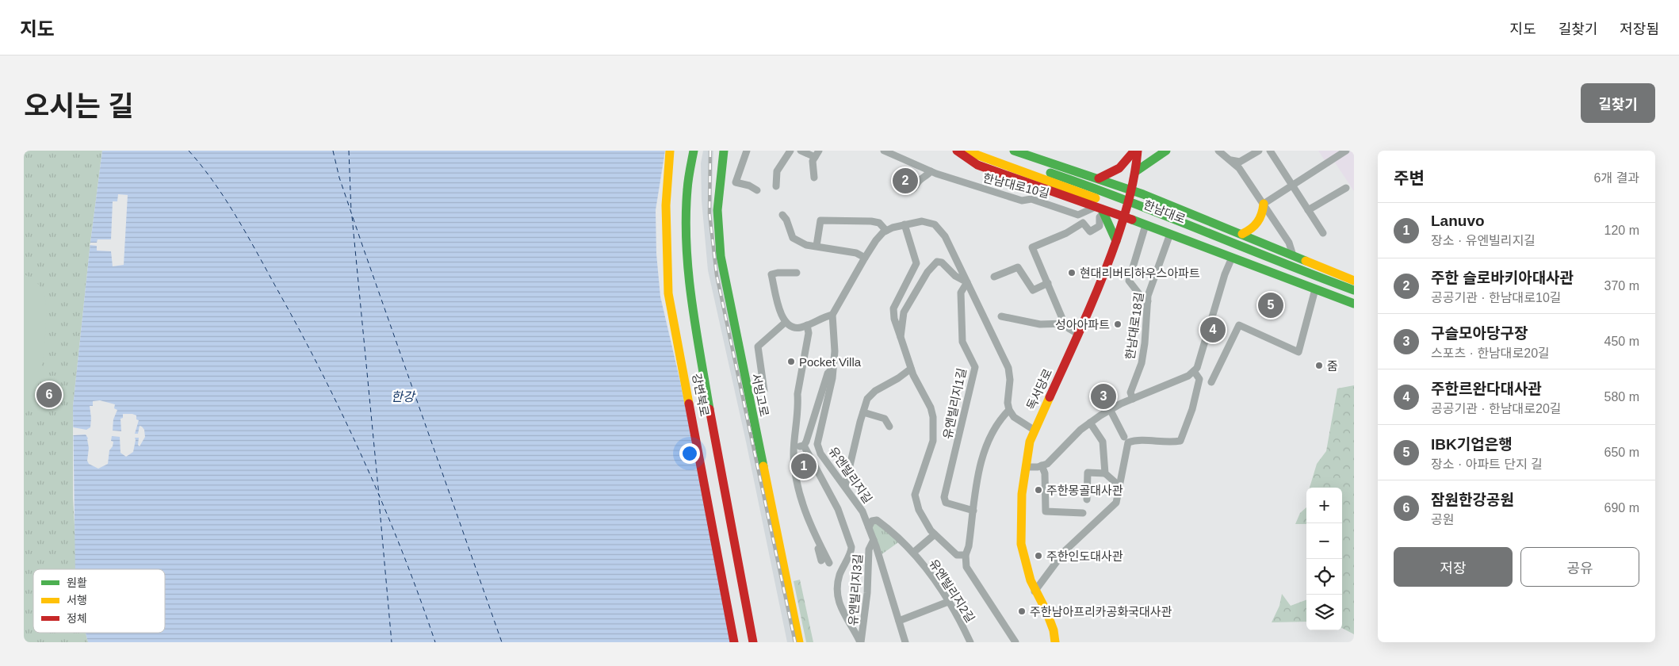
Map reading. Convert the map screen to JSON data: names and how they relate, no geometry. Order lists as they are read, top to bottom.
{
  "streets": {
    "main road": [
      "한남대로",
      "독서당로",
      "강변북로",
      "서빙고로"
    ],
    "street": [
      "한남대로10길",
      "한남대로18길",
      "유엔빌리지1길",
      "유엔빌리지길",
      "유엔빌리지3길",
      "유엔빌리지2길"
    ]
  },
  "crossings": [
    ["유엔빌리지1길", "유엔빌리지2길"],
    ["유엔빌리지길", "유엔빌리지3길"],
    ["유엔빌리지길", "유엔빌리지2길"]
  ],
  "water": ["한강"],
  "places": [
    "현대리버티하우스아파트",
    "성아아파트",
    "Pocket Villa",
    "줌",
    "주한몽골대사관",
    "주한인도대사관",
    "주한남아프리카공화국대사관"
  ],
  "legend": ["원활", "서행", "정체"],
  "page": {
    "header": "지도",
    "nav": ["지도", "길찾기", "저장됨"],
    "title": "오시는 길",
    "buttons": [
      "길찾기",
      ["저장", "공유"]
    ],
    "heading": ["주변", "6개 결과"],
    "pins": [
      "2",
      "5",
      "4",
      "6",
      "3",
      "1"
    ],
    "list": [
      {
        "mark": "1",
        "name": "Lanuvo",
        "note": "장소 · 유엔빌리지길",
        "value": "120 m"
      },
      {
        "mark": "2",
        "name": "주한 슬로바키아대사관",
        "note": "공공기관 · 한남대로10길",
        "value": "370 m"
      },
      {
        "mark": "3",
        "name": "구슬모아당구장",
        "note": "스포츠 · 한남대로20길",
        "value": "450 m"
      },
      {
        "mark": "4",
        "name": "주한르완다대사관",
        "note": "공공기관 · 한남대로20길",
        "value": "580 m"
      },
      {
        "mark": "5",
        "name": "IBK기업은행",
        "note": "장소 · 아파트 단지 길",
        "value": "650 m"
      },
      {
        "mark": "6",
        "name": "잠원한강공원",
        "note": "공원",
        "value": "690 m"
      }
    ],
    "map_buttons": ["+", "−"]
  }
}
